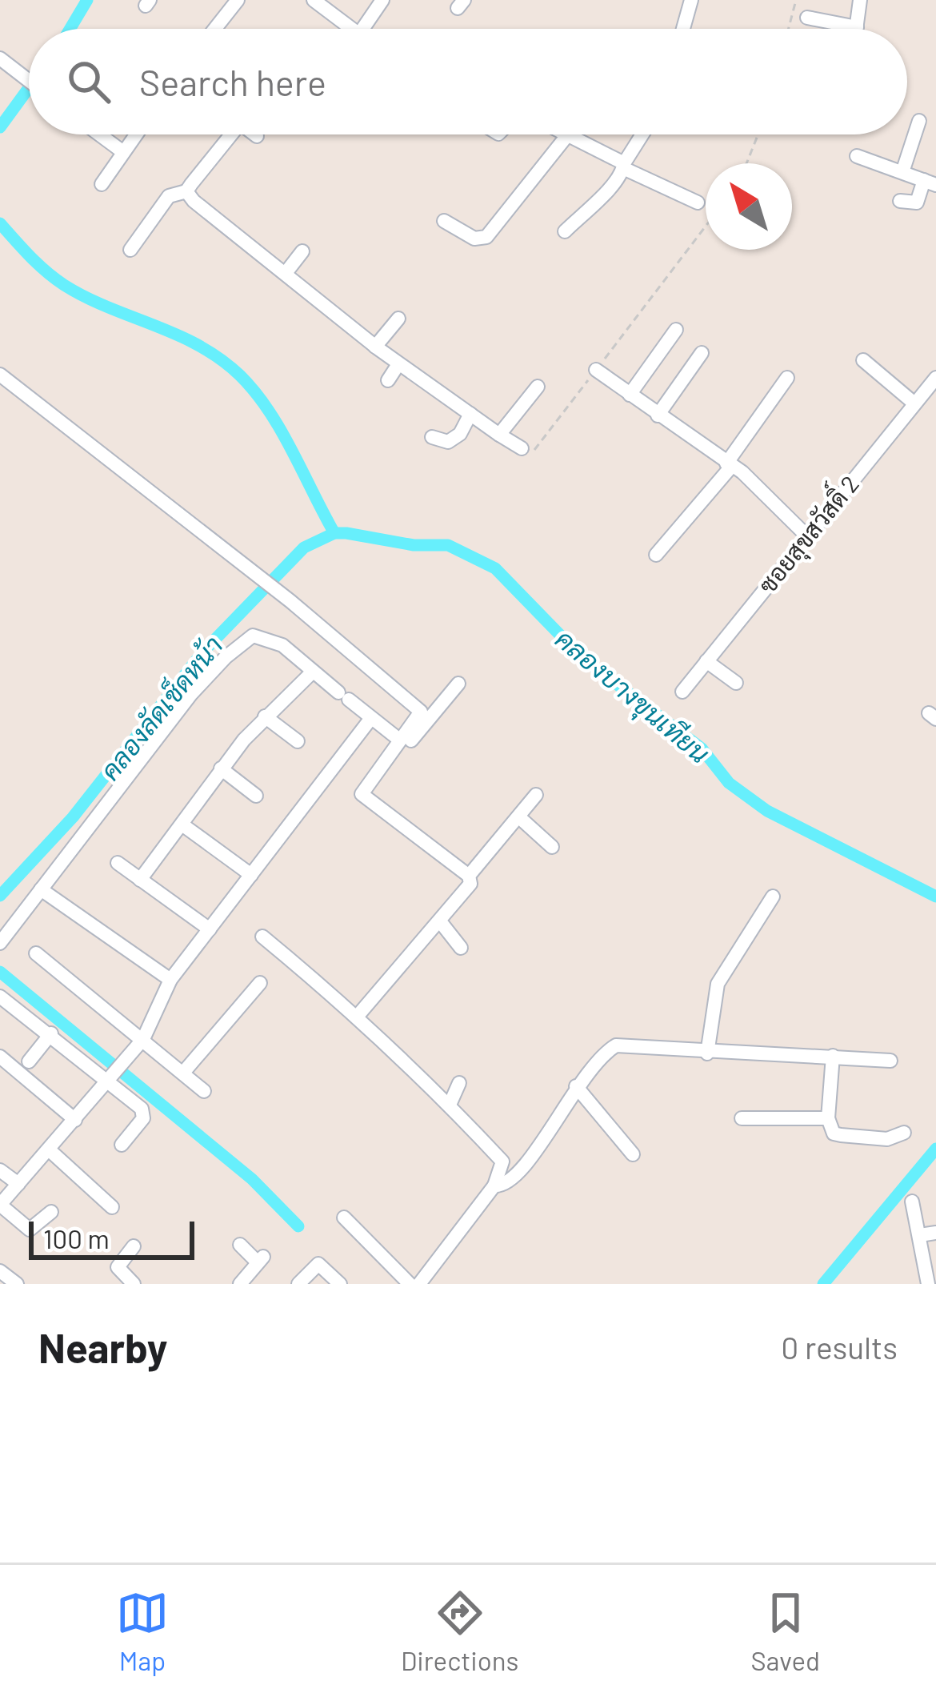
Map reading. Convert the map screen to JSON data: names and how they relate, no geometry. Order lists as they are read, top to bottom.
{
  "streets": {
    "street": ["ซอยสุขสวัสดิ์ 2"]
  },
  "water": ["คลองบางขุนเทียน", "คลองลัดเช็ดหน้า"],
  "scale_bar": "100 m",
  "north": "top left",
  "page": {
    "search": "Search here",
    "scale": "100 m",
    "heading": ["Nearby", "0 results"],
    "nav": ["Map", "Directions", "Saved"]
  }
}
